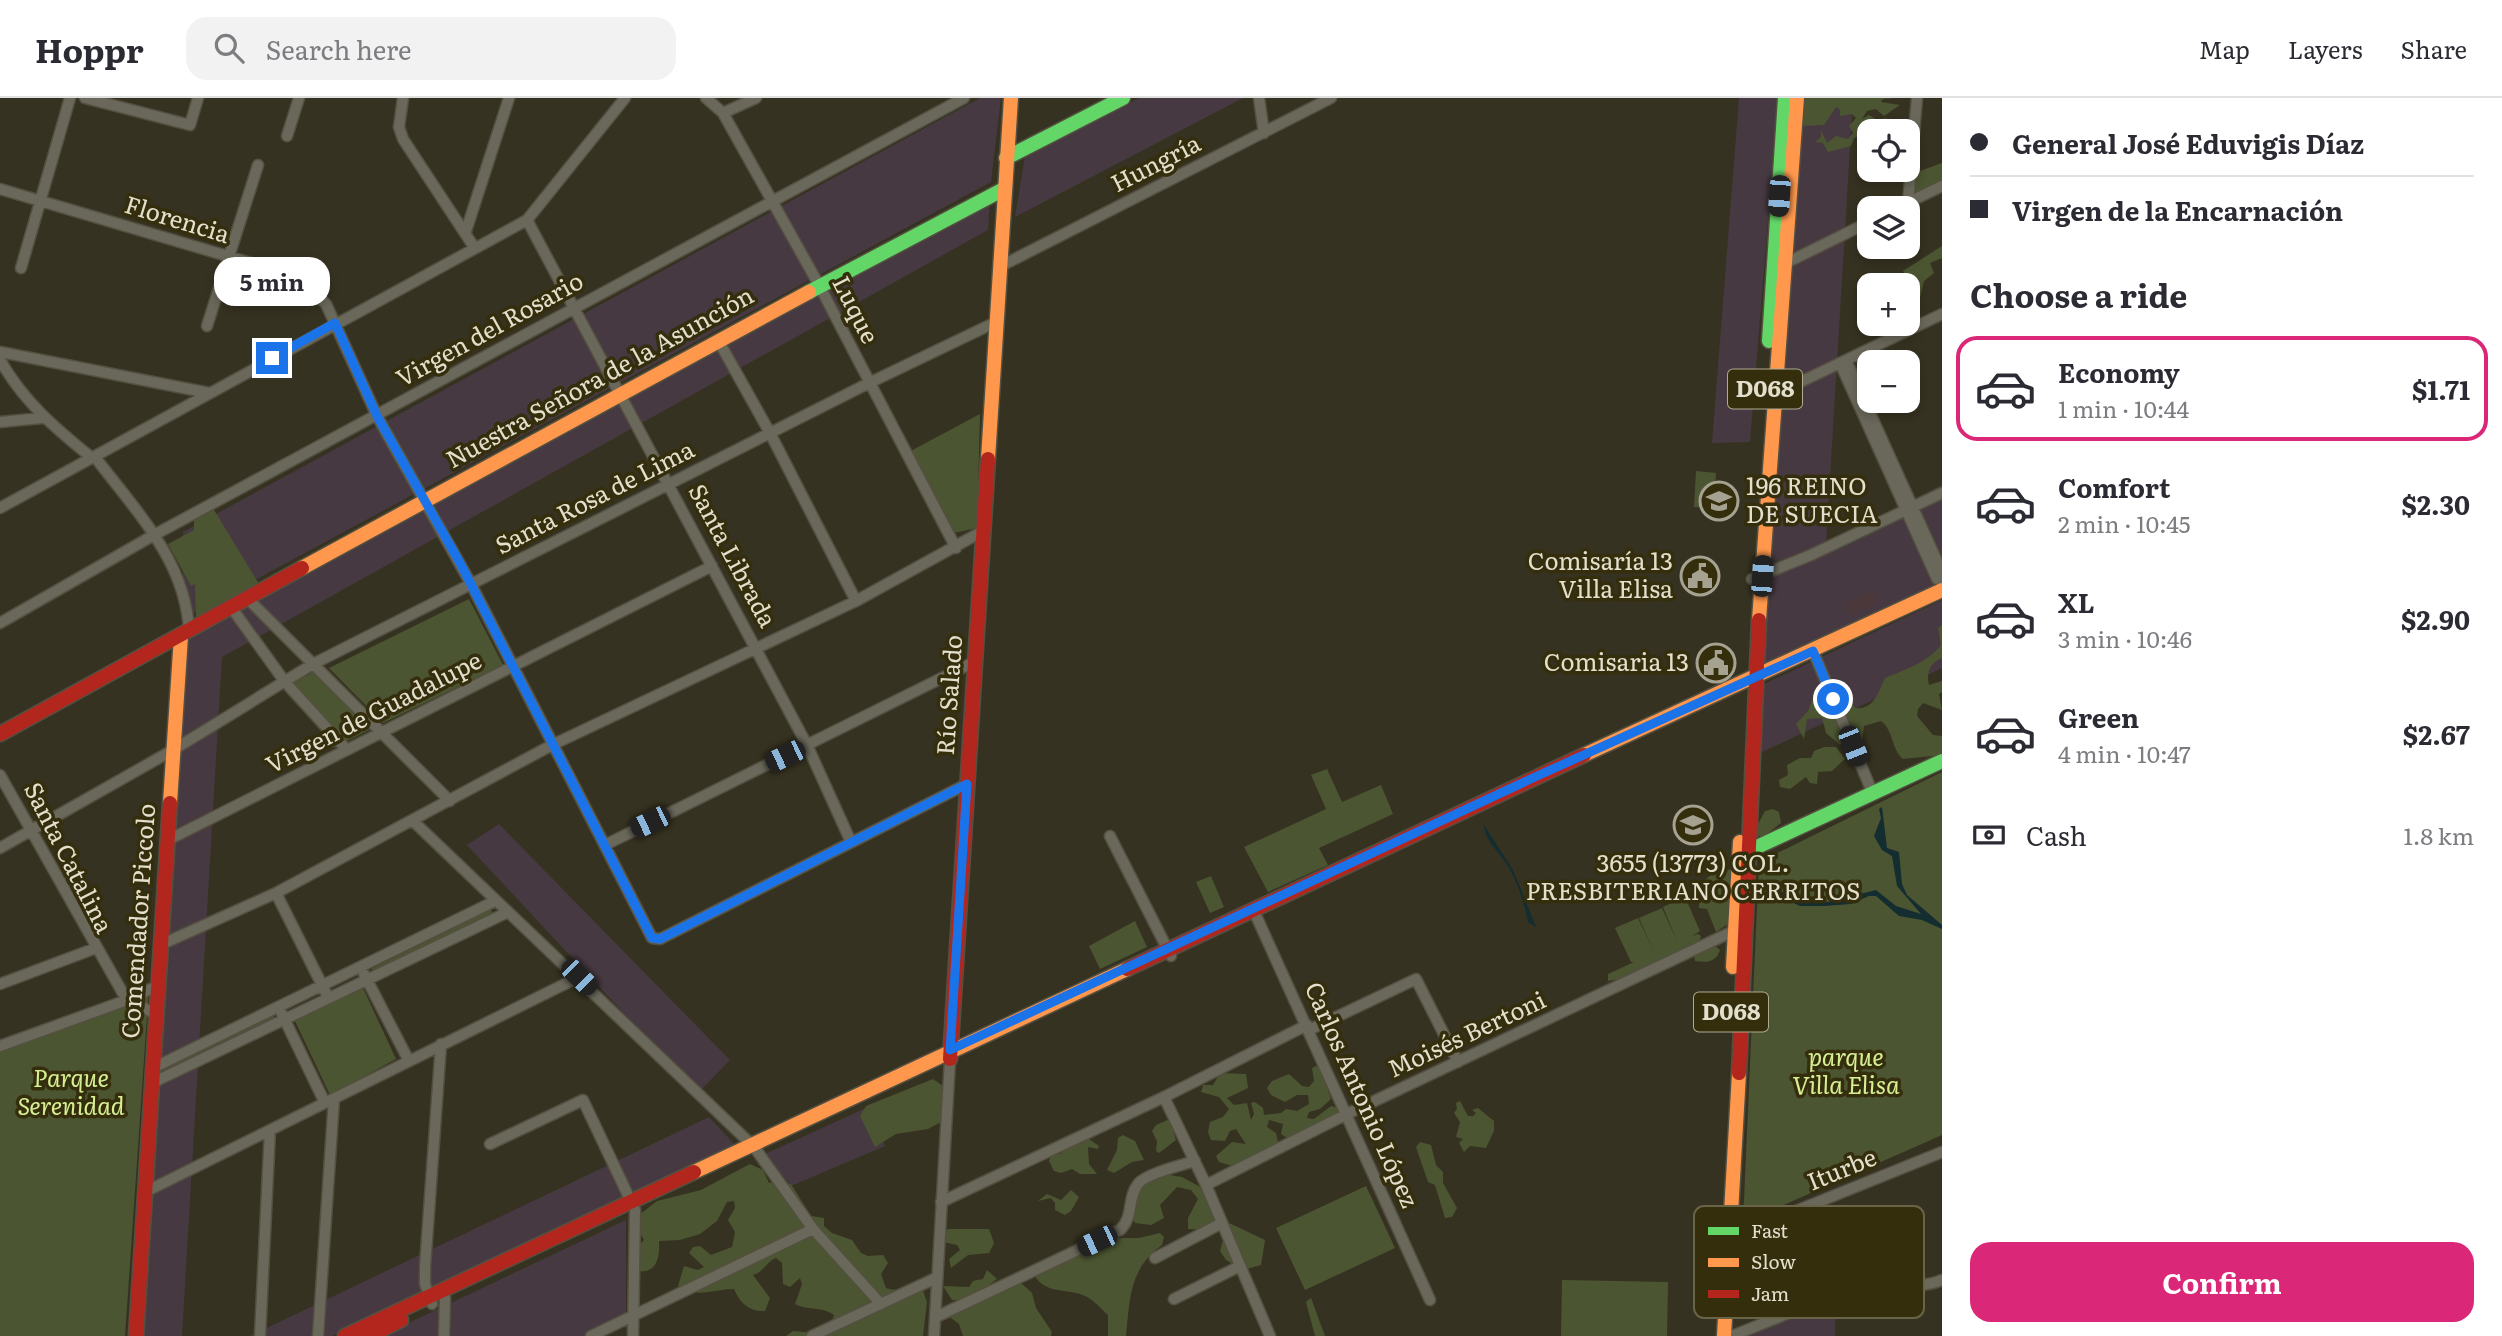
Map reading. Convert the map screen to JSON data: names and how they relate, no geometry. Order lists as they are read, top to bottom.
{
  "streets": {
    "main road": [
      "Nuestra Señora de la Asunción",
      "D068",
      "Río Salado",
      "Comendador Piccolo"
    ],
    "street": [
      "Hungría",
      "Florencia",
      "Luque",
      "Virgen del Rosario",
      "Santa Rosa de Lima",
      "Santa Librada",
      "Virgen de Guadalupe",
      "Santa Catalina",
      "Moisés Bertoni",
      "Carlos Antonio López",
      "Iturbe"
    ]
  },
  "crossings": [
    ["Hungría", "Río Salado"],
    ["Florencia", "Virgen del Rosario"],
    ["Florencia", "Nuestra Señora de la Asunción"],
    ["Florencia", "Santa Rosa de Lima"],
    ["Florencia", "Santa Librada"],
    ["Florencia", "Virgen de Guadalupe"],
    ["Luque", "Virgen del Rosario"],
    ["Luque", "Nuestra Señora de la Asunción"],
    ["Luque", "Santa Rosa de Lima"],
    ["Virgen del Rosario", "Santa Librada"],
    ["Nuestra Señora de la Asunción", "Santa Librada"],
    ["Nuestra Señora de la Asunción", "Río Salado"],
    ["Nuestra Señora de la Asunción", "Comendador Piccolo"],
    ["D068", "Moisés Bertoni"],
    ["Santa Rosa de Lima", "Santa Librada"],
    ["Santa Rosa de Lima", "Río Salado"],
    ["Santa Rosa de Lima", "Santa Catalina"],
    ["Santa Rosa de Lima", "Comendador Piccolo"],
    ["Santa Librada", "Virgen de Guadalupe"],
    ["Virgen de Guadalupe", "Comendador Piccolo"],
    ["Moisés Bertoni", "Carlos Antonio López"]
  ],
  "parks": ["parque Villa Elisa", "Parque Serenidad"],
  "places": {
    "school or university": ["196 REINO DE SUECIA", "3655 (13773) COL. PRESBITERIANO CERRITOS"],
    "public building": ["Comisaría 13 Villa Elisa", "Comisaria 13"]
  },
  "legend": ["Fast", "Slow", "Jam"],
  "page": {
    "header": "Hoppr",
    "search": "Search here",
    "nav": ["Map", "Layers", "Share"],
    "banner": ["General José Eduvigis Díaz", "Virgen de la Encarnación"],
    "map_buttons": ["+", "−"],
    "heading": "Choose a ride",
    "bubble": "5 min",
    "list": [
      {
        "name": "Economy",
        "note": "1 min · 10:44",
        "value": "$1.71"
      },
      {
        "name": "Comfort",
        "note": "2 min · 10:45",
        "value": "$2.30"
      },
      {
        "name": "XL",
        "note": "3 min · 10:46",
        "value": "$2.90"
      },
      {
        "name": "Green",
        "note": "4 min · 10:47",
        "value": "$2.67"
      }
    ],
    "pay": ["Cash", "1.8 km"],
    "buttons": "Confirm"
  }
}
